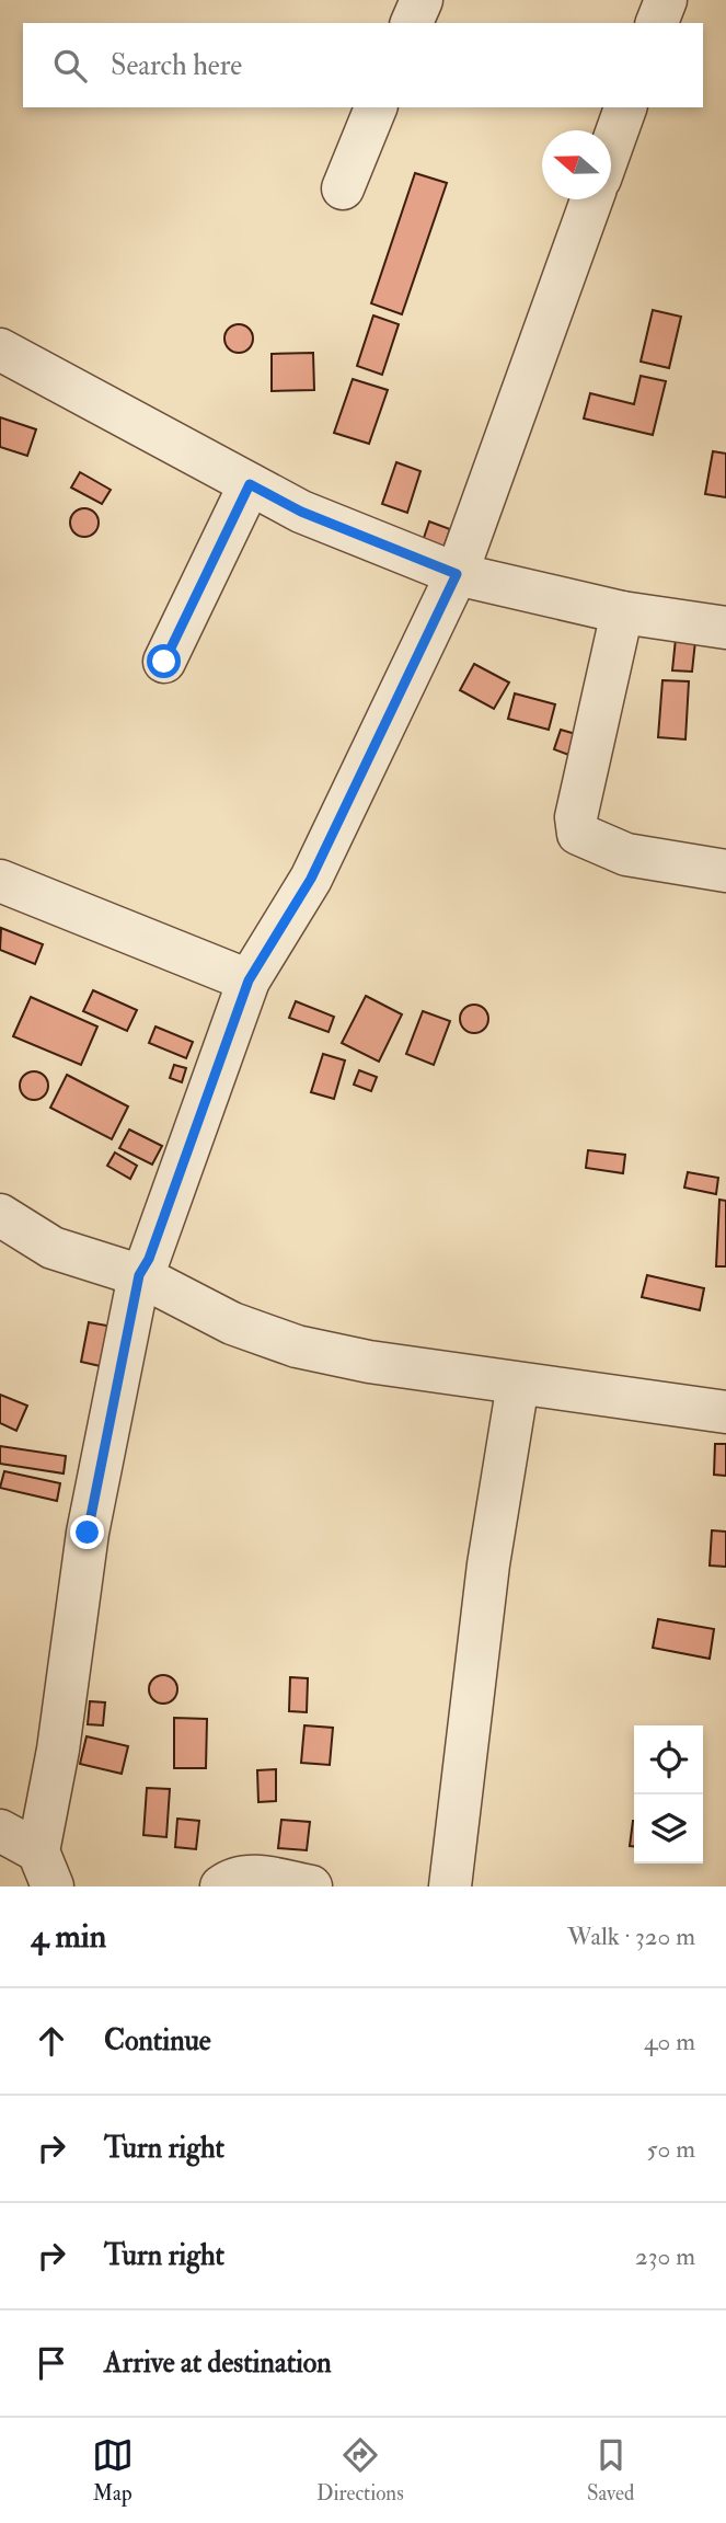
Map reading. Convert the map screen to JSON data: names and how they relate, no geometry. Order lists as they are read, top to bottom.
{
  "north": "left",
  "page": {
    "search": "Search here",
    "heading": ["4 min", "Walk · 320 m"],
    "list": [
      ["Continue", "40 m"],
      ["Turn right", "50 m"],
      ["Turn right", "230 m"],
      "Arrive at destination"
    ],
    "nav": ["Map", "Directions", "Saved"]
  }
}
